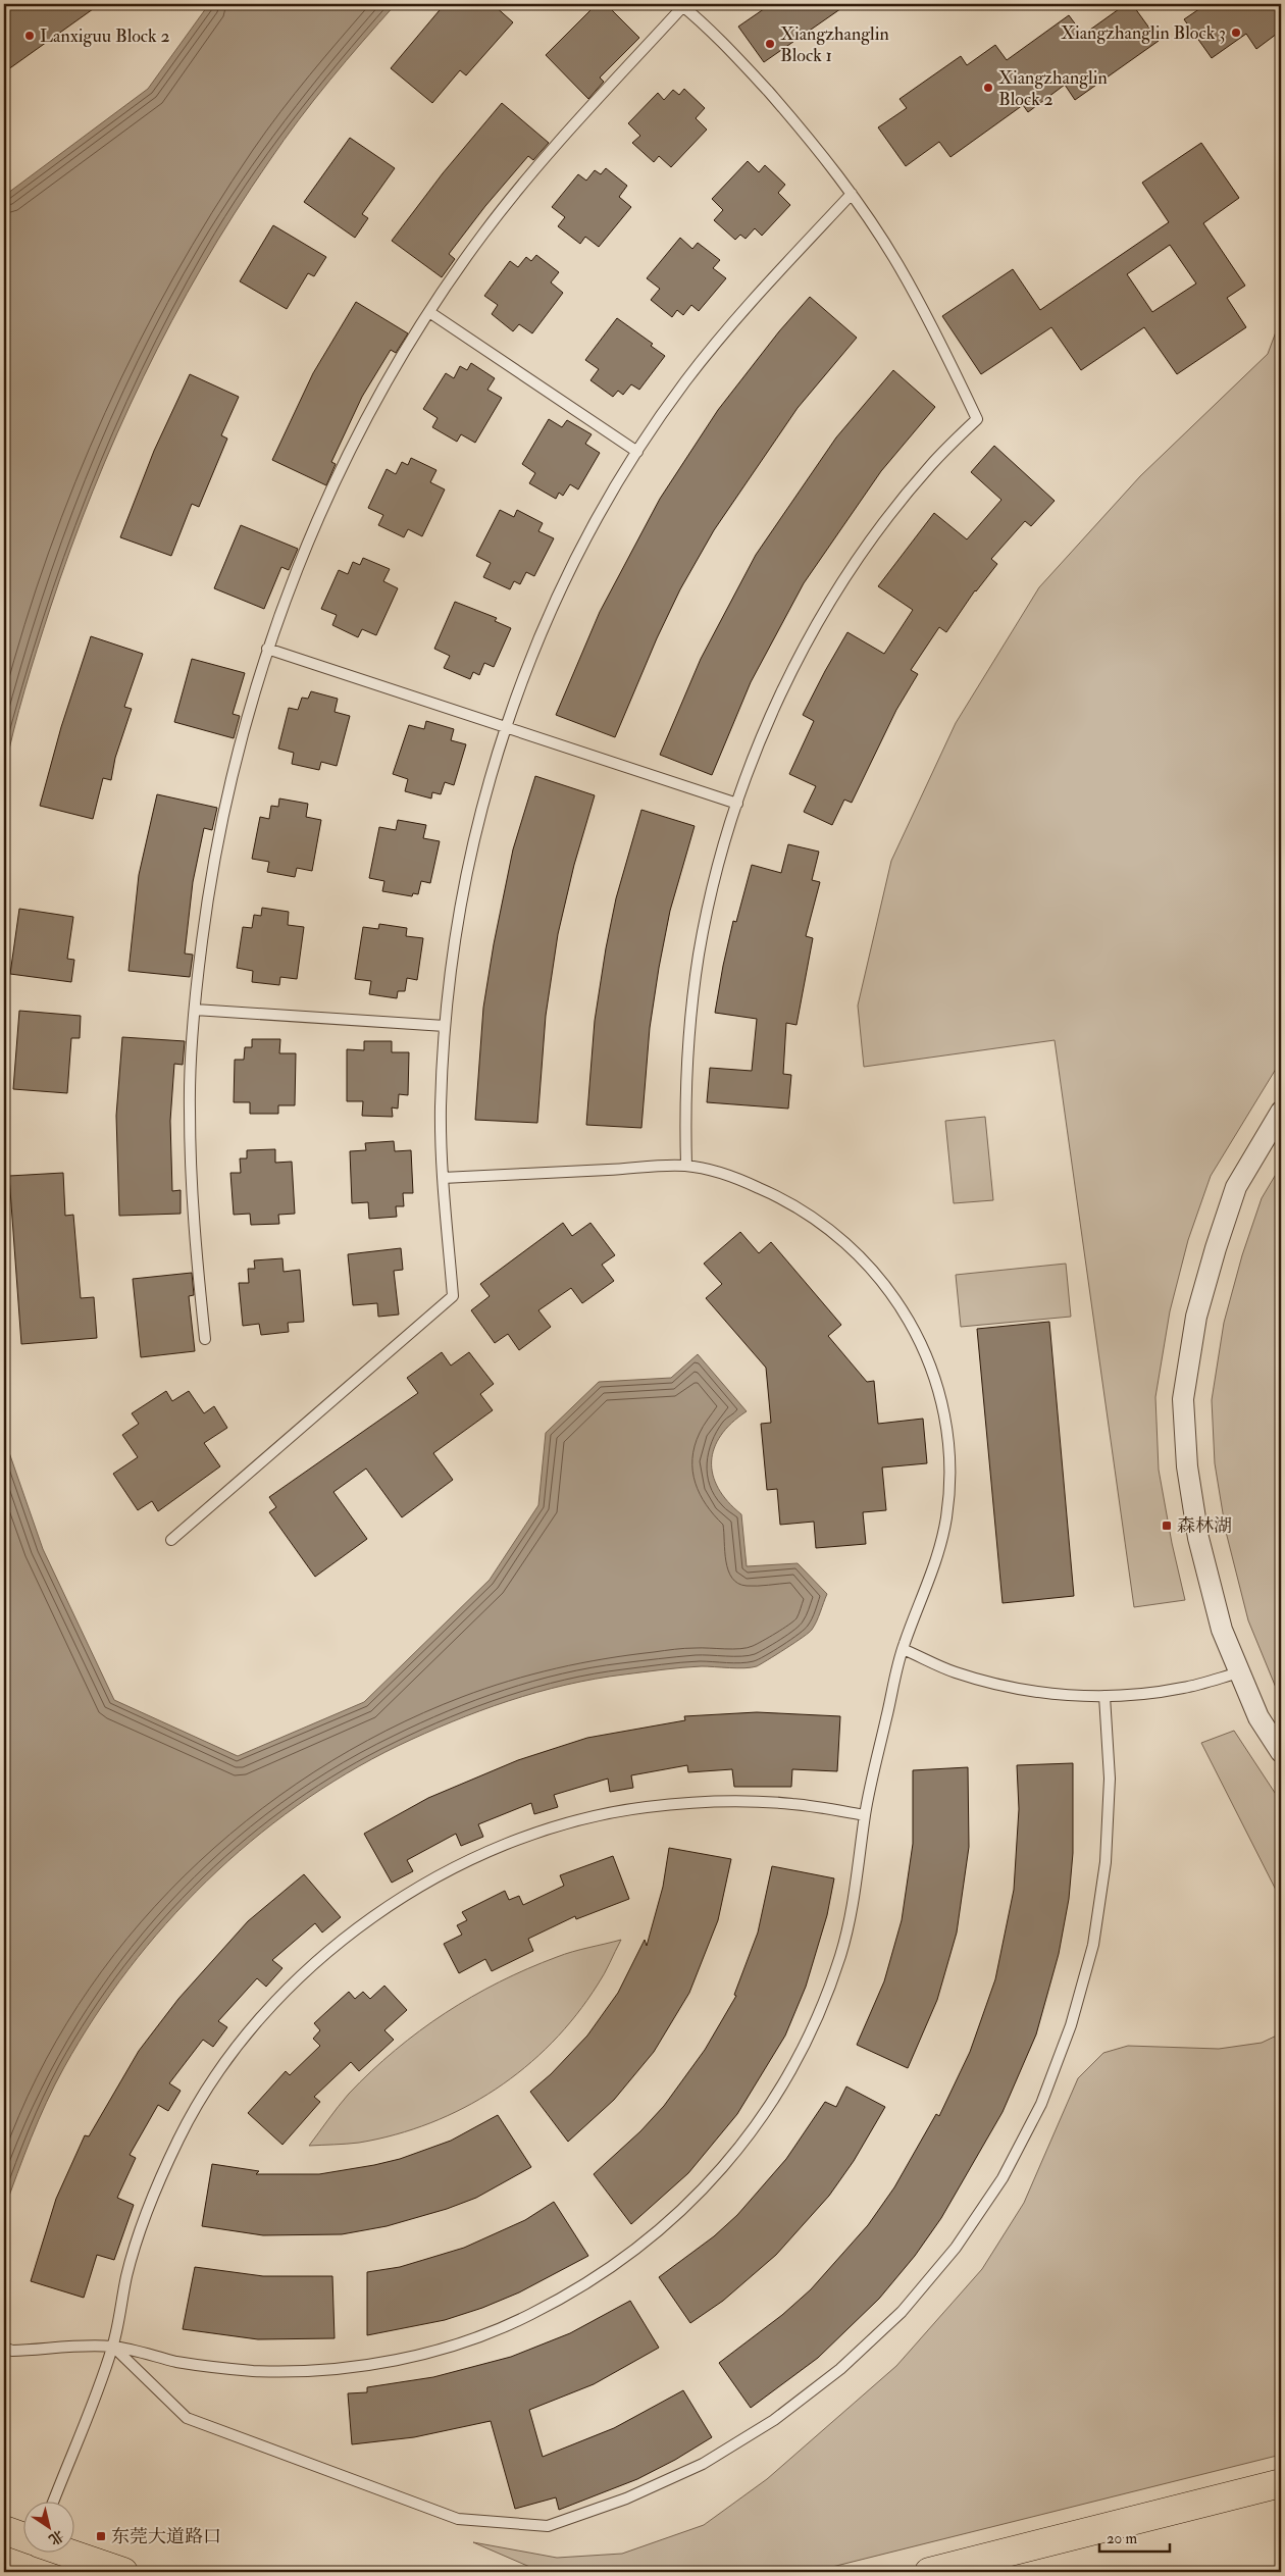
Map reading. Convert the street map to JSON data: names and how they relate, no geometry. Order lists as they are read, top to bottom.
{
  "places": {
    "other": [
      "Xiangzhanglin Block 3",
      "Lanxiguu Block 2",
      "Xiangzhanglin Block 1",
      "Xiangzhanglin Block 2"
    ],
    "transit": ["森林湖", "东莞大道路口"]
  },
  "scale_bar": "20 m",
  "north": "bottom right"
}
